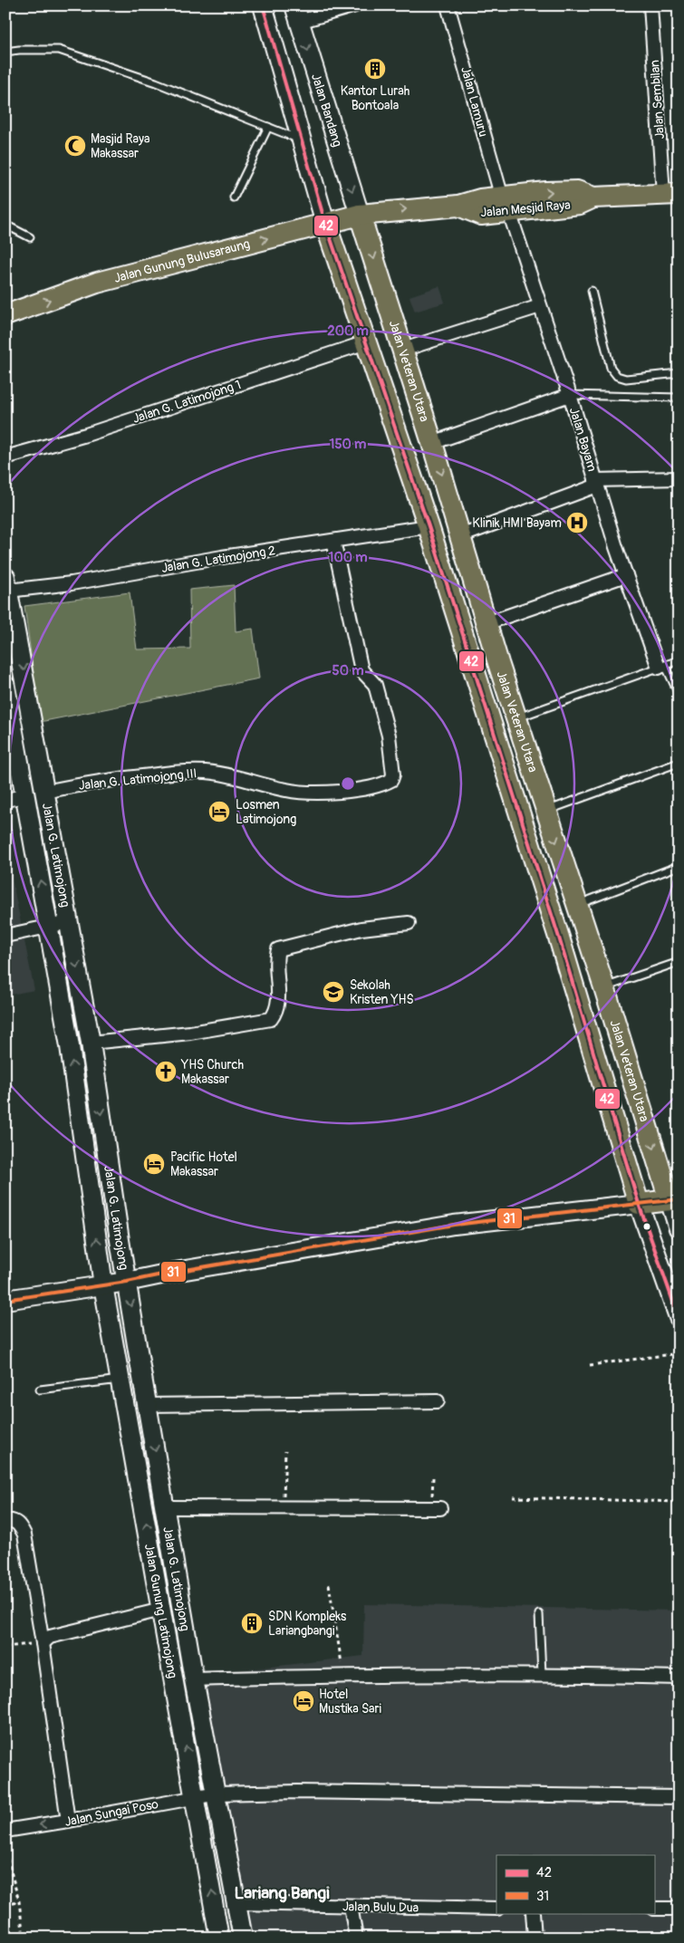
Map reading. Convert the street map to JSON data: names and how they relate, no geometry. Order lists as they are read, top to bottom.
{
  "streets": {
    "highway": ["Jalan Mesjid Raya", "Jalan Gunung Bulusaraung", "Jalan Veteran Utara"],
    "main road": ["Jalan Bandang", "Jalan G. Latimojong", "Jalan Gunung Latimojong"],
    "street": [
      "Jalan Sembilan",
      "Jalan Lamuru",
      "Jalan G. Latimojong 1",
      "Jalan Bayam",
      "Jalan G. Latimojong 2",
      "Jalan G. Latimojong III",
      "Jalan Sungai Poso",
      "Jalan Bulu Dua"
    ]
  },
  "crossings": [
    ["Jalan Sembilan", "Jalan Mesjid Raya"],
    ["Jalan Lamuru", "Jalan Mesjid Raya"],
    ["Jalan Lamuru", "Jalan Bayam"],
    ["Jalan Bandang", "Jalan Mesjid Raya"],
    ["Jalan Bandang", "Jalan Gunung Bulusaraung"],
    ["Jalan Bandang", "Jalan Veteran Utara"],
    ["Jalan Mesjid Raya", "Jalan Gunung Bulusaraung"],
    ["Jalan Mesjid Raya", "Jalan Veteran Utara"],
    ["Jalan Mesjid Raya", "Jalan Bayam"],
    ["Jalan Gunung Bulusaraung", "Jalan Veteran Utara"],
    ["Jalan Veteran Utara", "Jalan G. Latimojong 1"],
    ["Jalan Veteran Utara", "Jalan G. Latimojong 2"],
    ["Jalan G. Latimojong 2", "Jalan G. Latimojong III"],
    ["Jalan G. Latimojong 2", "Jalan G. Latimojong"],
    ["Jalan G. Latimojong III", "Jalan G. Latimojong"],
    ["Jalan G. Latimojong", "Jalan Gunung Latimojong"],
    ["Jalan G. Latimojong", "Jalan Sungai Poso"],
    ["Jalan G. Latimojong", "Jalan Bulu Dua"],
    ["Jalan Gunung Latimojong", "Jalan Sungai Poso"]
  ],
  "one_way": ["Jalan Mesjid Raya", "Jalan Gunung Bulusaraung", "Jalan Gunung Latimojong"],
  "districts": ["Lariang Bangi"],
  "places": {
    "building": ["Kantor Lurah Bontoala", "SDN Kompleks Lariangbangi"],
    "mosque": ["Masjid Raya Makassar"],
    "hospital": ["Klinik HMI Bayam"],
    "hotel": ["Losmen Latimojong", "Pacific Hotel Makassar", "Hotel Mustika Sari"],
    "school or university": ["Sekolah Kristen YHS"],
    "church": ["YHS Church Makassar"]
  },
  "lines": ["transit line 42", "transit line 31"],
  "legend": ["42", "31"],
  "rings": [
    "200 m",
    "150 m",
    "100 m",
    "50 m"
  ]
}
